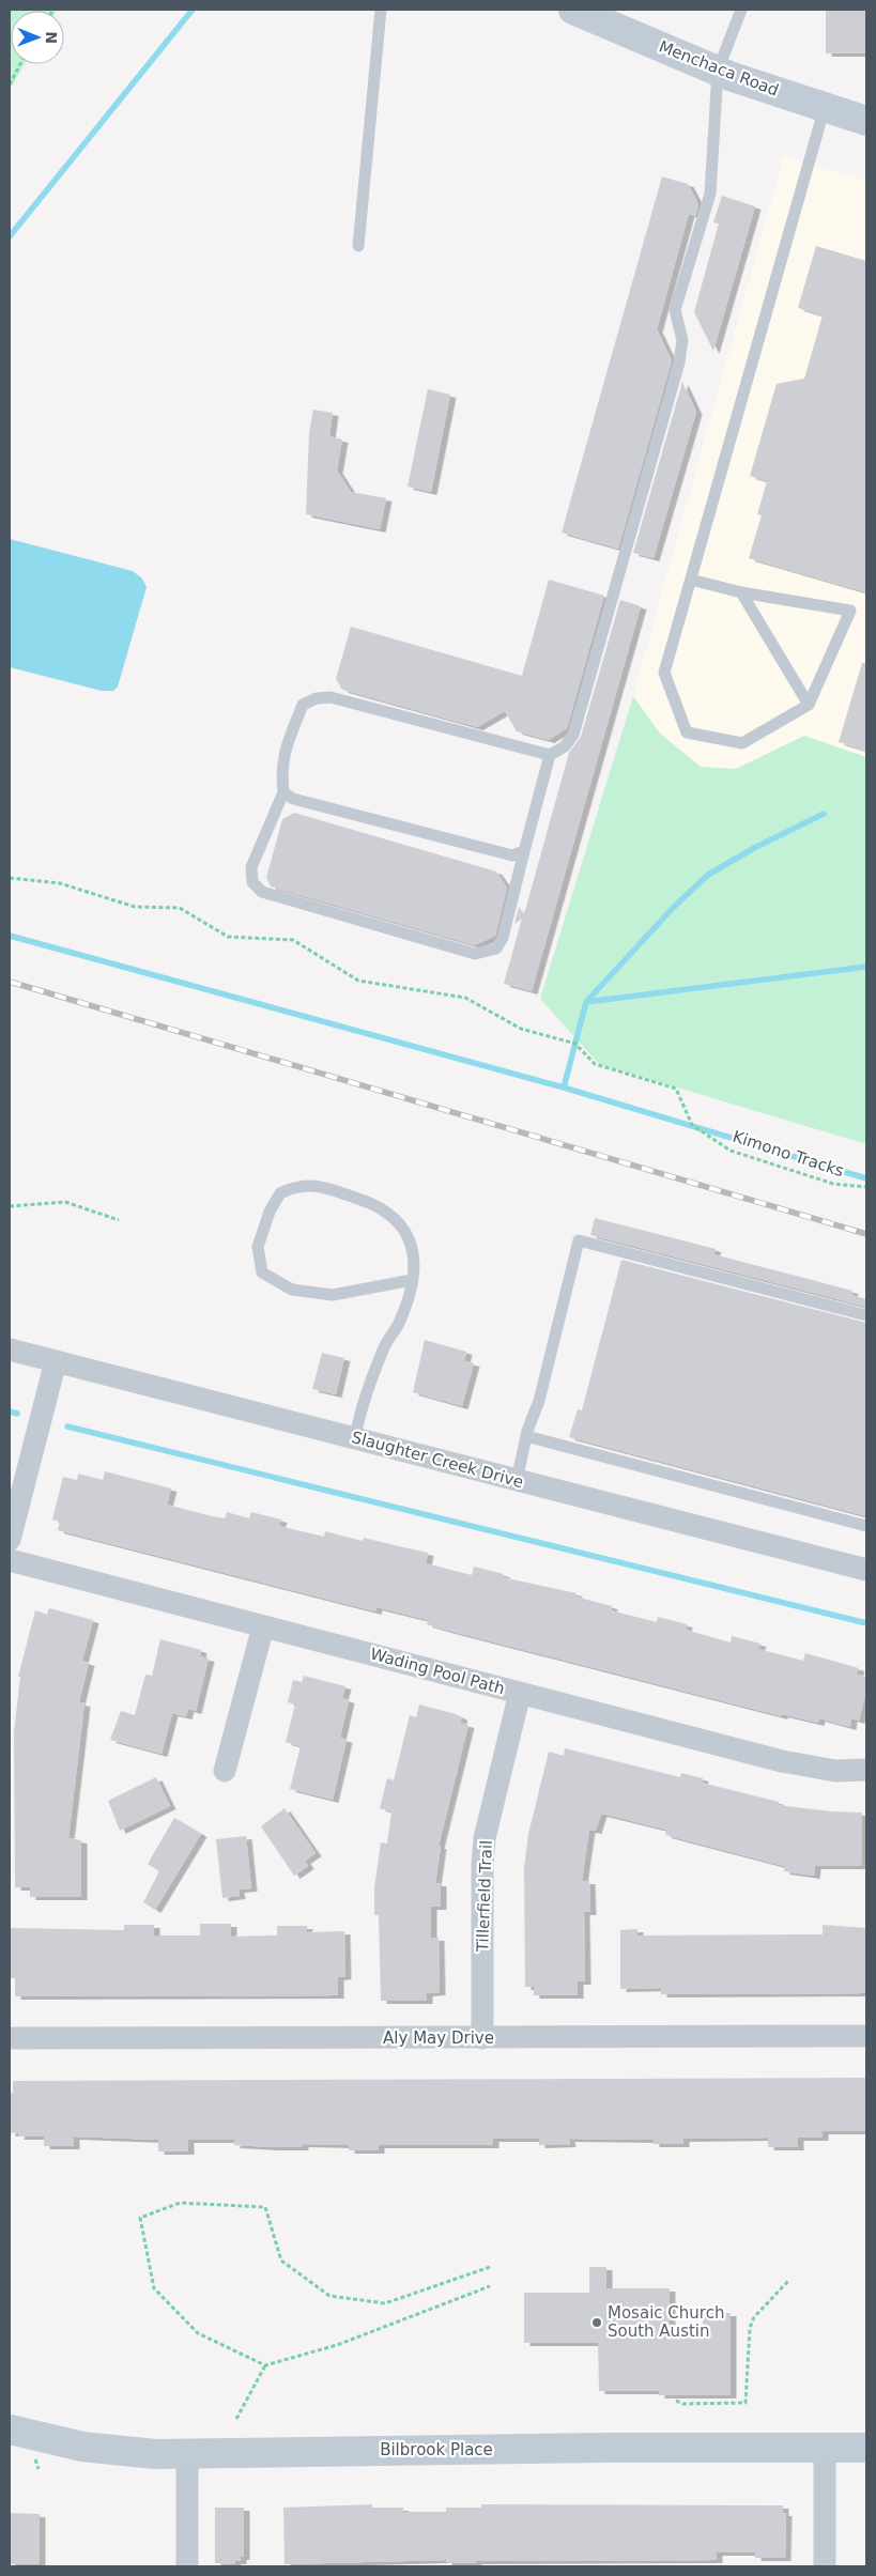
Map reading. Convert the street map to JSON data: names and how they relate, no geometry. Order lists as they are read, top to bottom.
{
  "streets": {
    "street": [
      "Menchaca Road",
      "Slaughter Creek Drive",
      "Wading Pool Path",
      "Tillerfield Trail",
      "Aly May Drive",
      "Bilbrook Place"
    ],
    "path": ["Kimono Tracks"]
  },
  "crossings": [
    ["Wading Pool Path", "Tillerfield Trail"],
    ["Tillerfield Trail", "Aly May Drive"]
  ],
  "places": ["Mosaic Church South Austin"],
  "north": "right"
}
